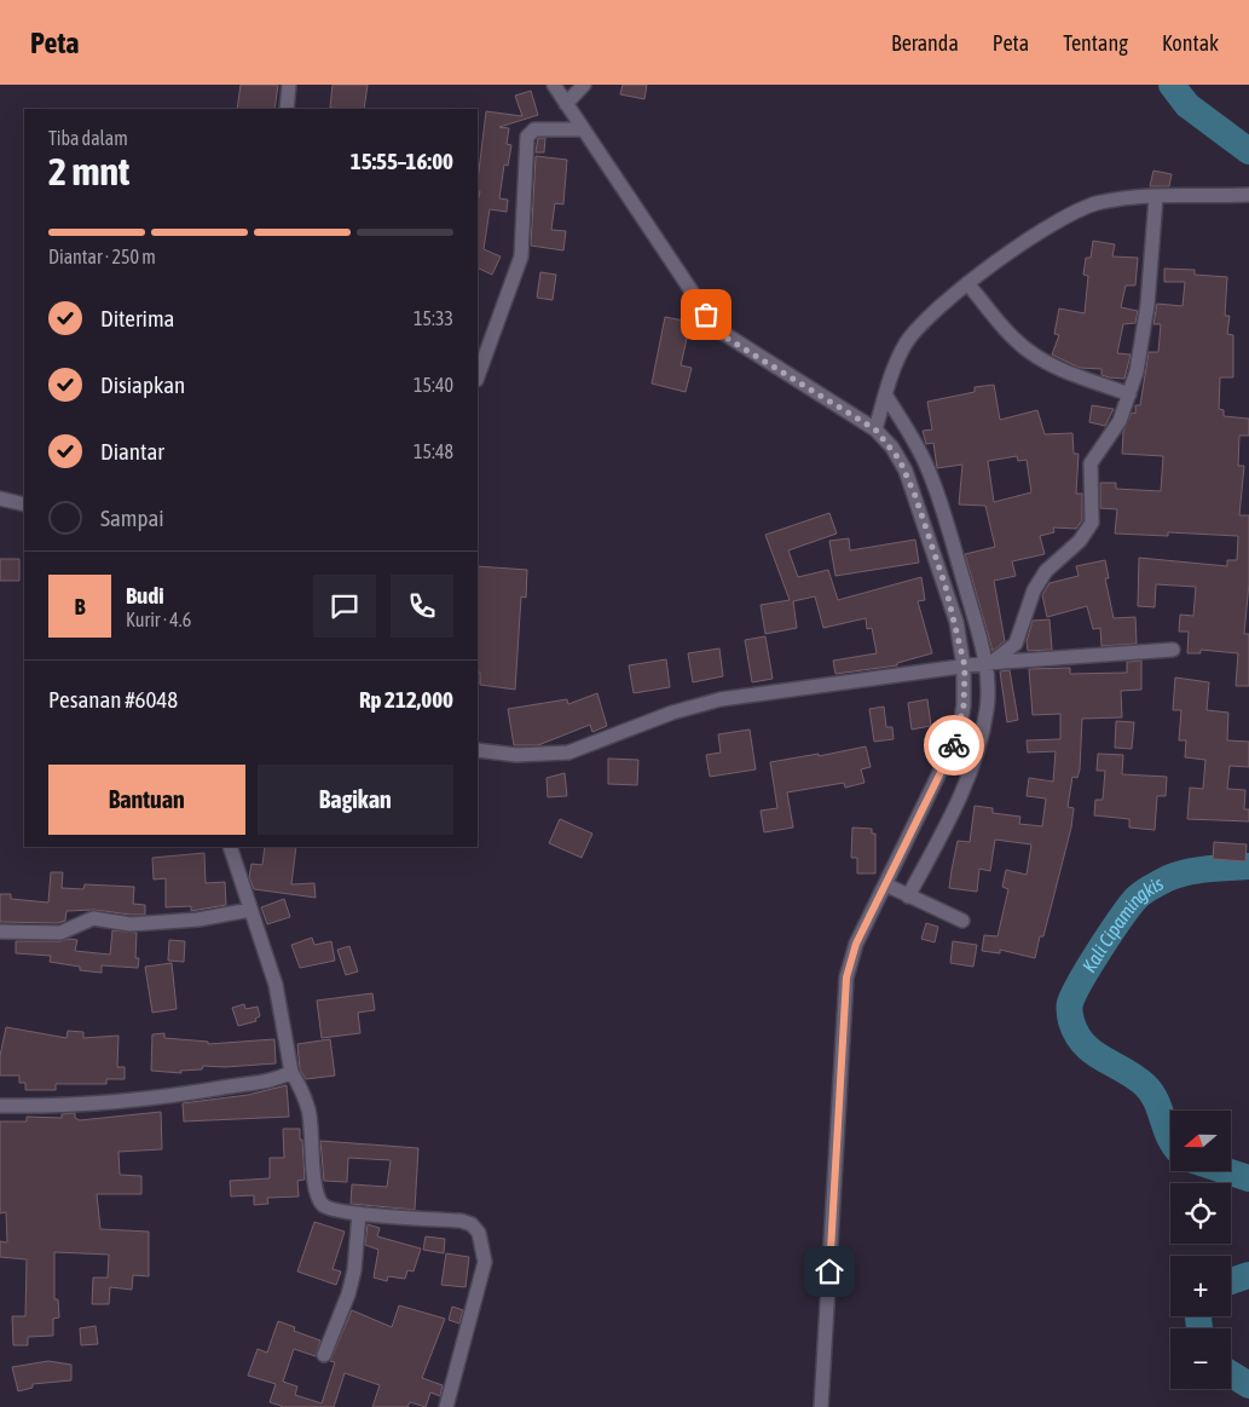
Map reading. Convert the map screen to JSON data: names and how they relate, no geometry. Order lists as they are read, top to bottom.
{
  "water": ["Kali Cipamingkis"],
  "north": "left",
  "page": {
    "header": "Peta",
    "nav": [
      "Beranda",
      "Peta",
      "Tentang",
      "Kontak"
    ],
    "heading": ["2 mnt", "Tiba dalam", "15:55–16:00"],
    "panel": [
      "Budi",
      "Kurir · 4.6",
      "Pesanan #6048",
      "Rp 212,000"
    ],
    "bar": "Diantar · 250 m",
    "list": [
      ["Diterima", "15:33"],
      ["Disiapkan", "15:40"],
      ["Diantar", "15:48"],
      "Sampai"
    ],
    "round": "B",
    "buttons": ["Bantuan", "Bagikan"],
    "map_buttons": ["+", "−"]
  }
}
